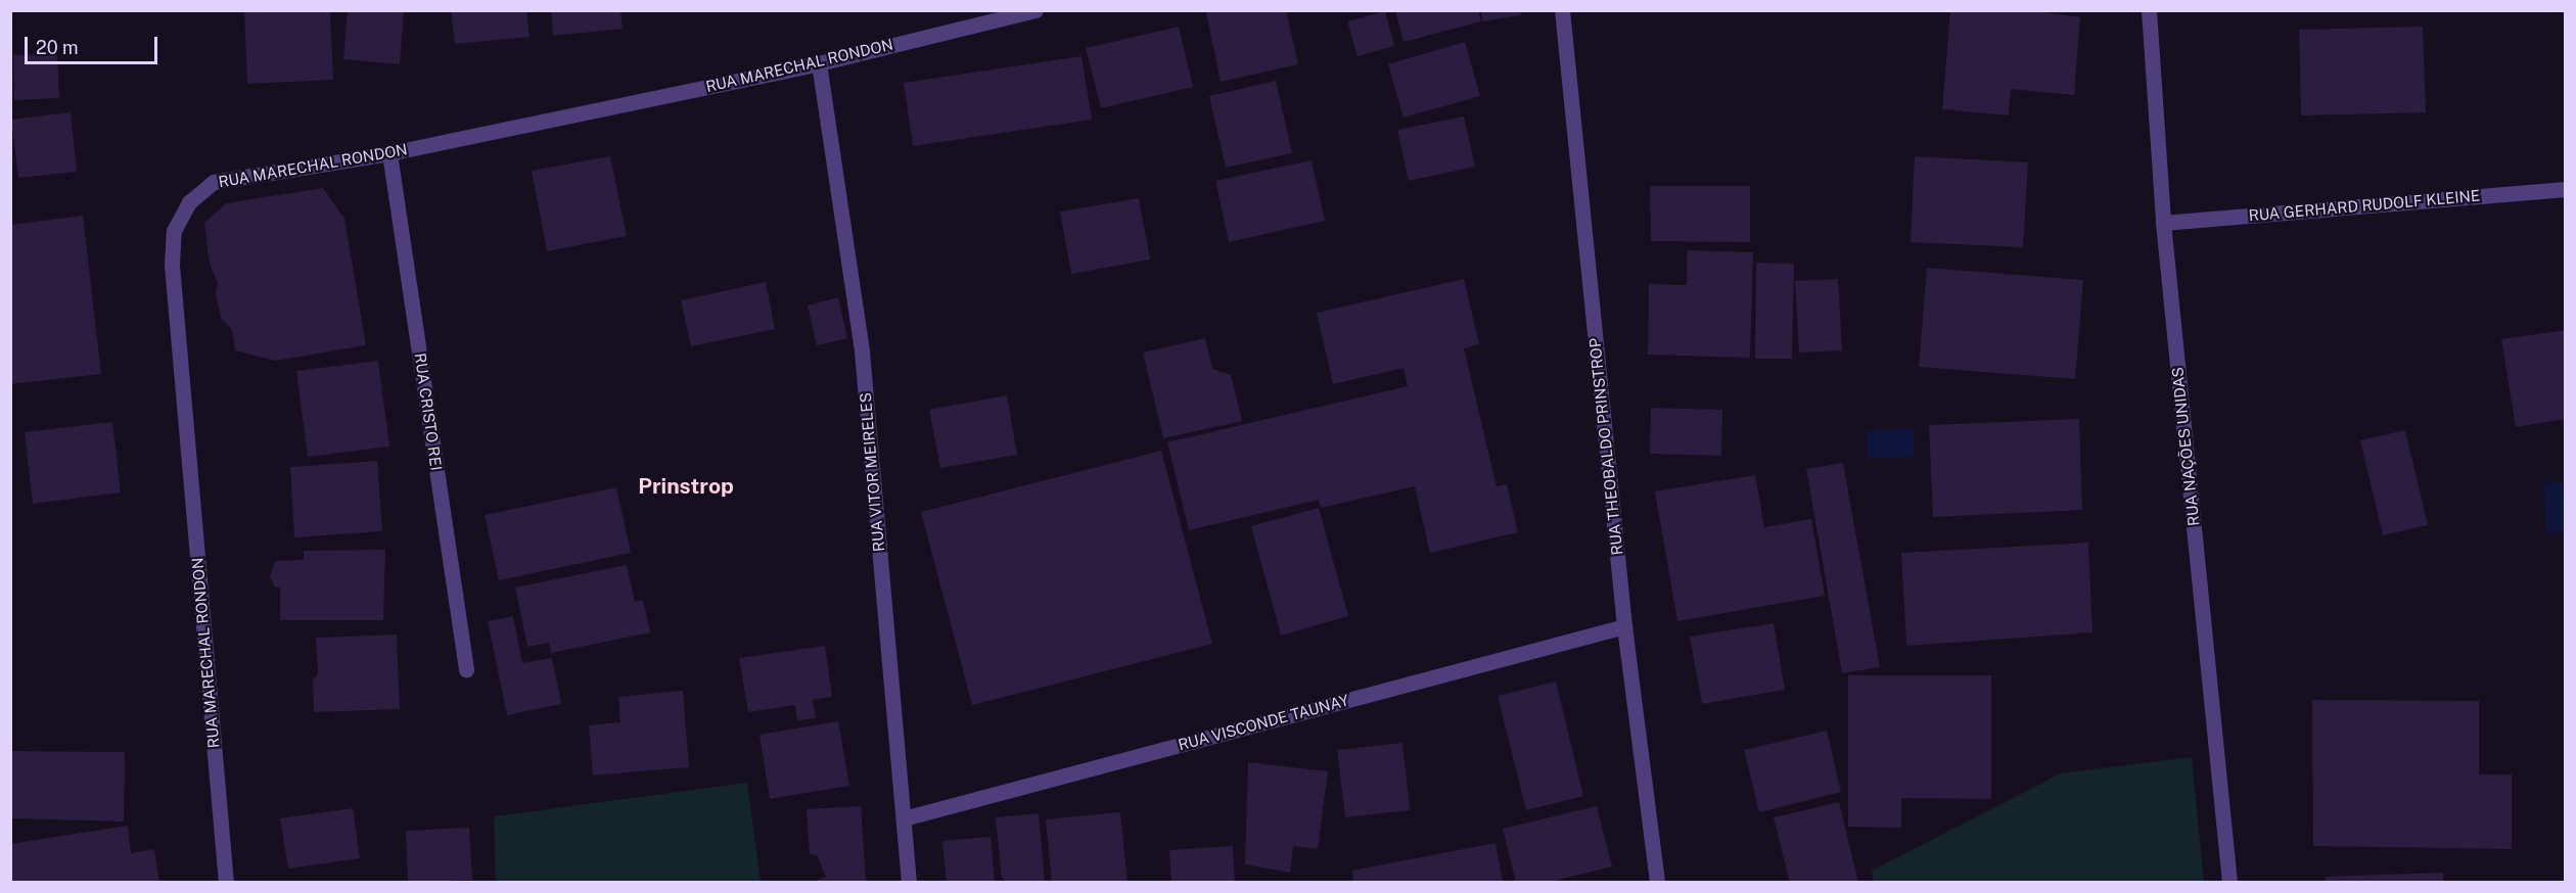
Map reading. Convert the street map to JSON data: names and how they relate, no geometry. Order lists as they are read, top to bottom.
{
  "streets": {
    "street": [
      "RUA MARECHAL RONDON",
      "RUA GERHARD RUDOLF KLEINE",
      "RUA CRISTO REI",
      "RUA THEOBALDO PRINSTROP",
      "RUA NAÇÕES UNIDAS",
      "RUA VITOR MEIRELES",
      "RUA VISCONDE TAUNAY"
    ]
  },
  "crossings": [
    ["RUA MARECHAL RONDON", "RUA CRISTO REI"],
    ["RUA MARECHAL RONDON", "RUA VITOR MEIRELES"],
    ["RUA GERHARD RUDOLF KLEINE", "RUA NAÇÕES UNIDAS"],
    ["RUA THEOBALDO PRINSTROP", "RUA VISCONDE TAUNAY"],
    ["RUA VITOR MEIRELES", "RUA VISCONDE TAUNAY"]
  ],
  "districts": ["Prinstrop"],
  "scale_bar": "20 m"
}
